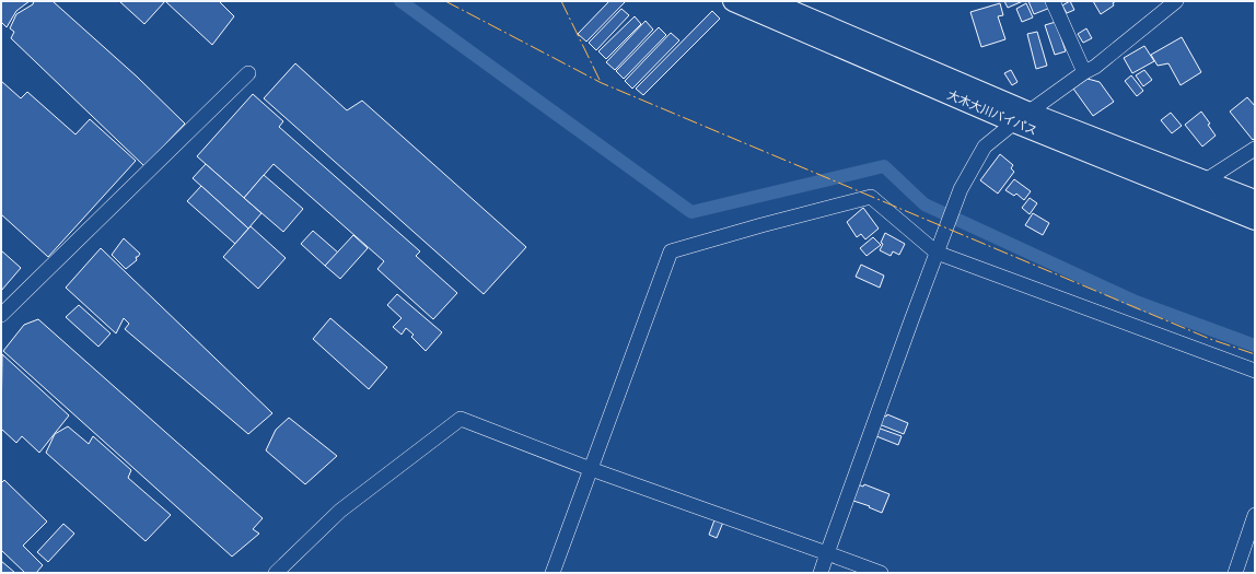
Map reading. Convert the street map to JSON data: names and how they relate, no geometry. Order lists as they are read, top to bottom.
{
  "streets": {
    "highway": ["大木大川バイパス"]
  }
}
